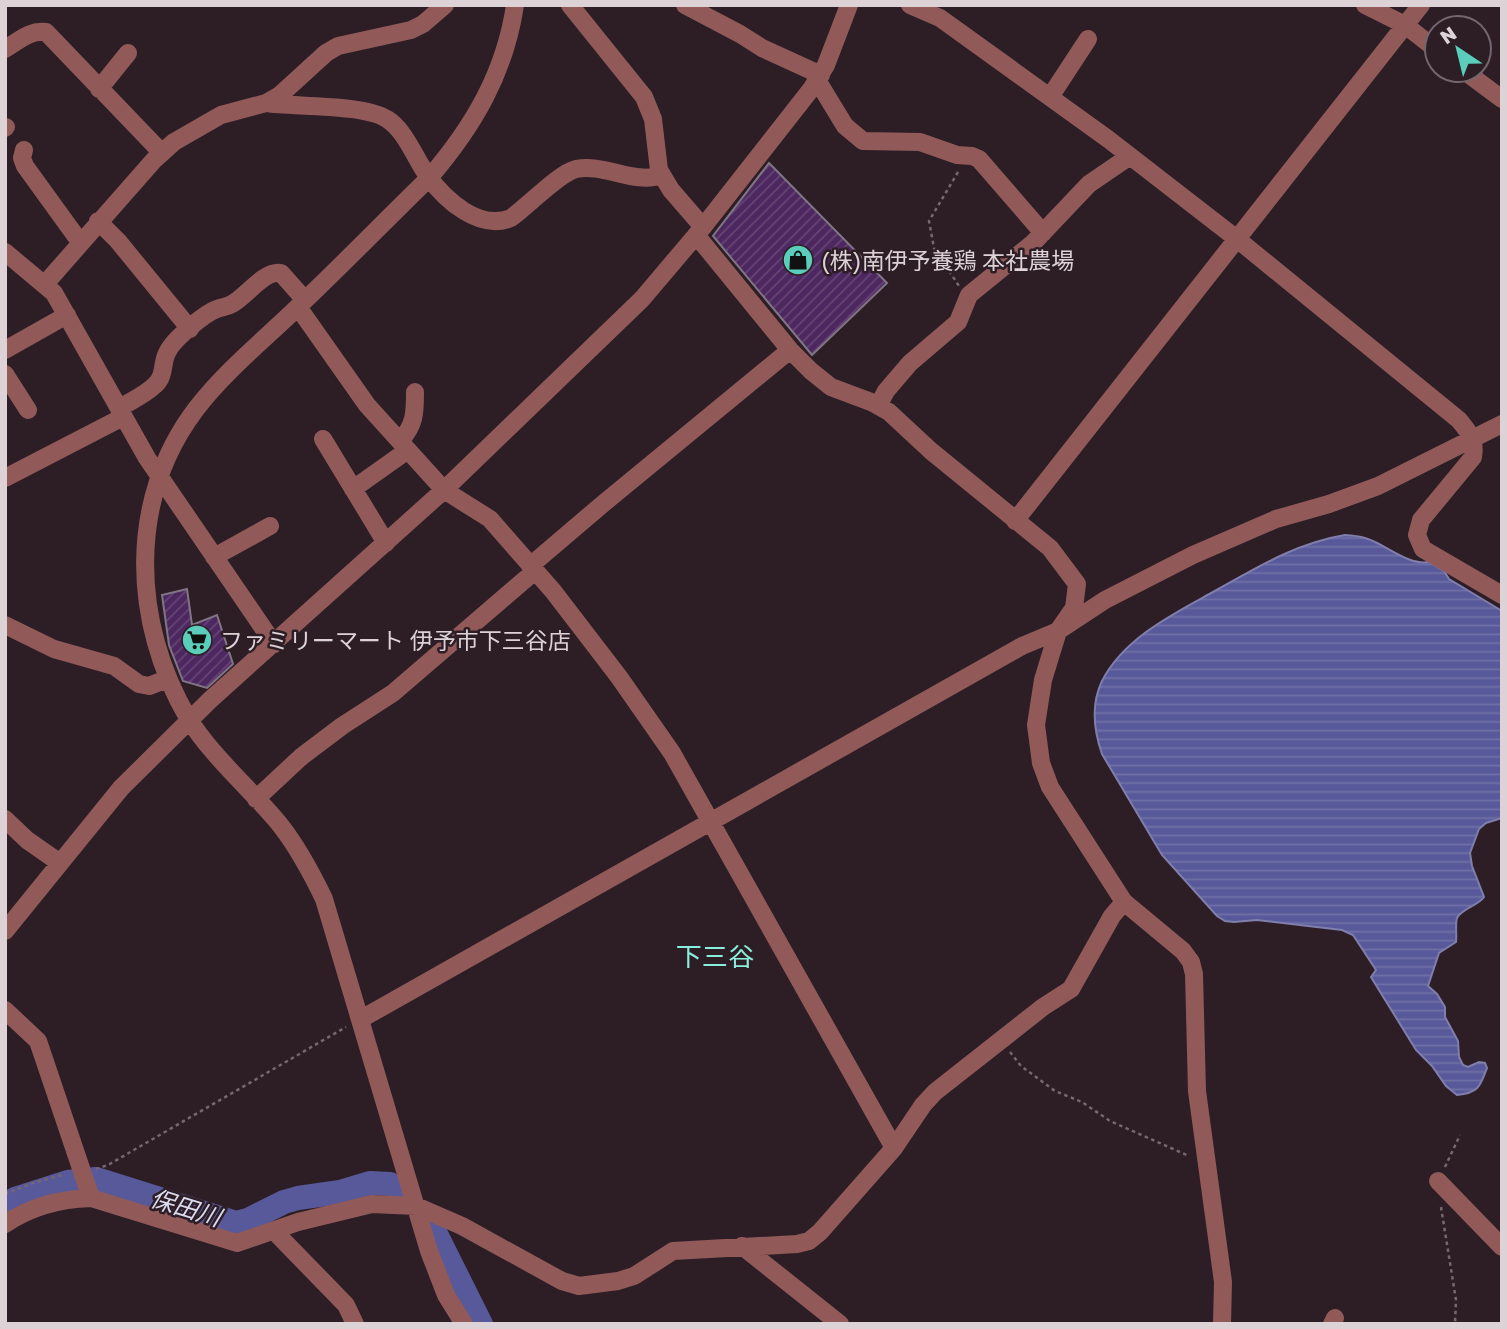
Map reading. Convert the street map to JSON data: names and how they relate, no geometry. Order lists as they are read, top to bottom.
{
  "districts": ["下三谷"],
  "water": ["保田川"],
  "places": {
    "shop": ["(株)南伊予養鶏 本社農場"],
    "supermarket": ["ファミリーマート 伊予市下三谷店"]
  },
  "north": "top left"
}
